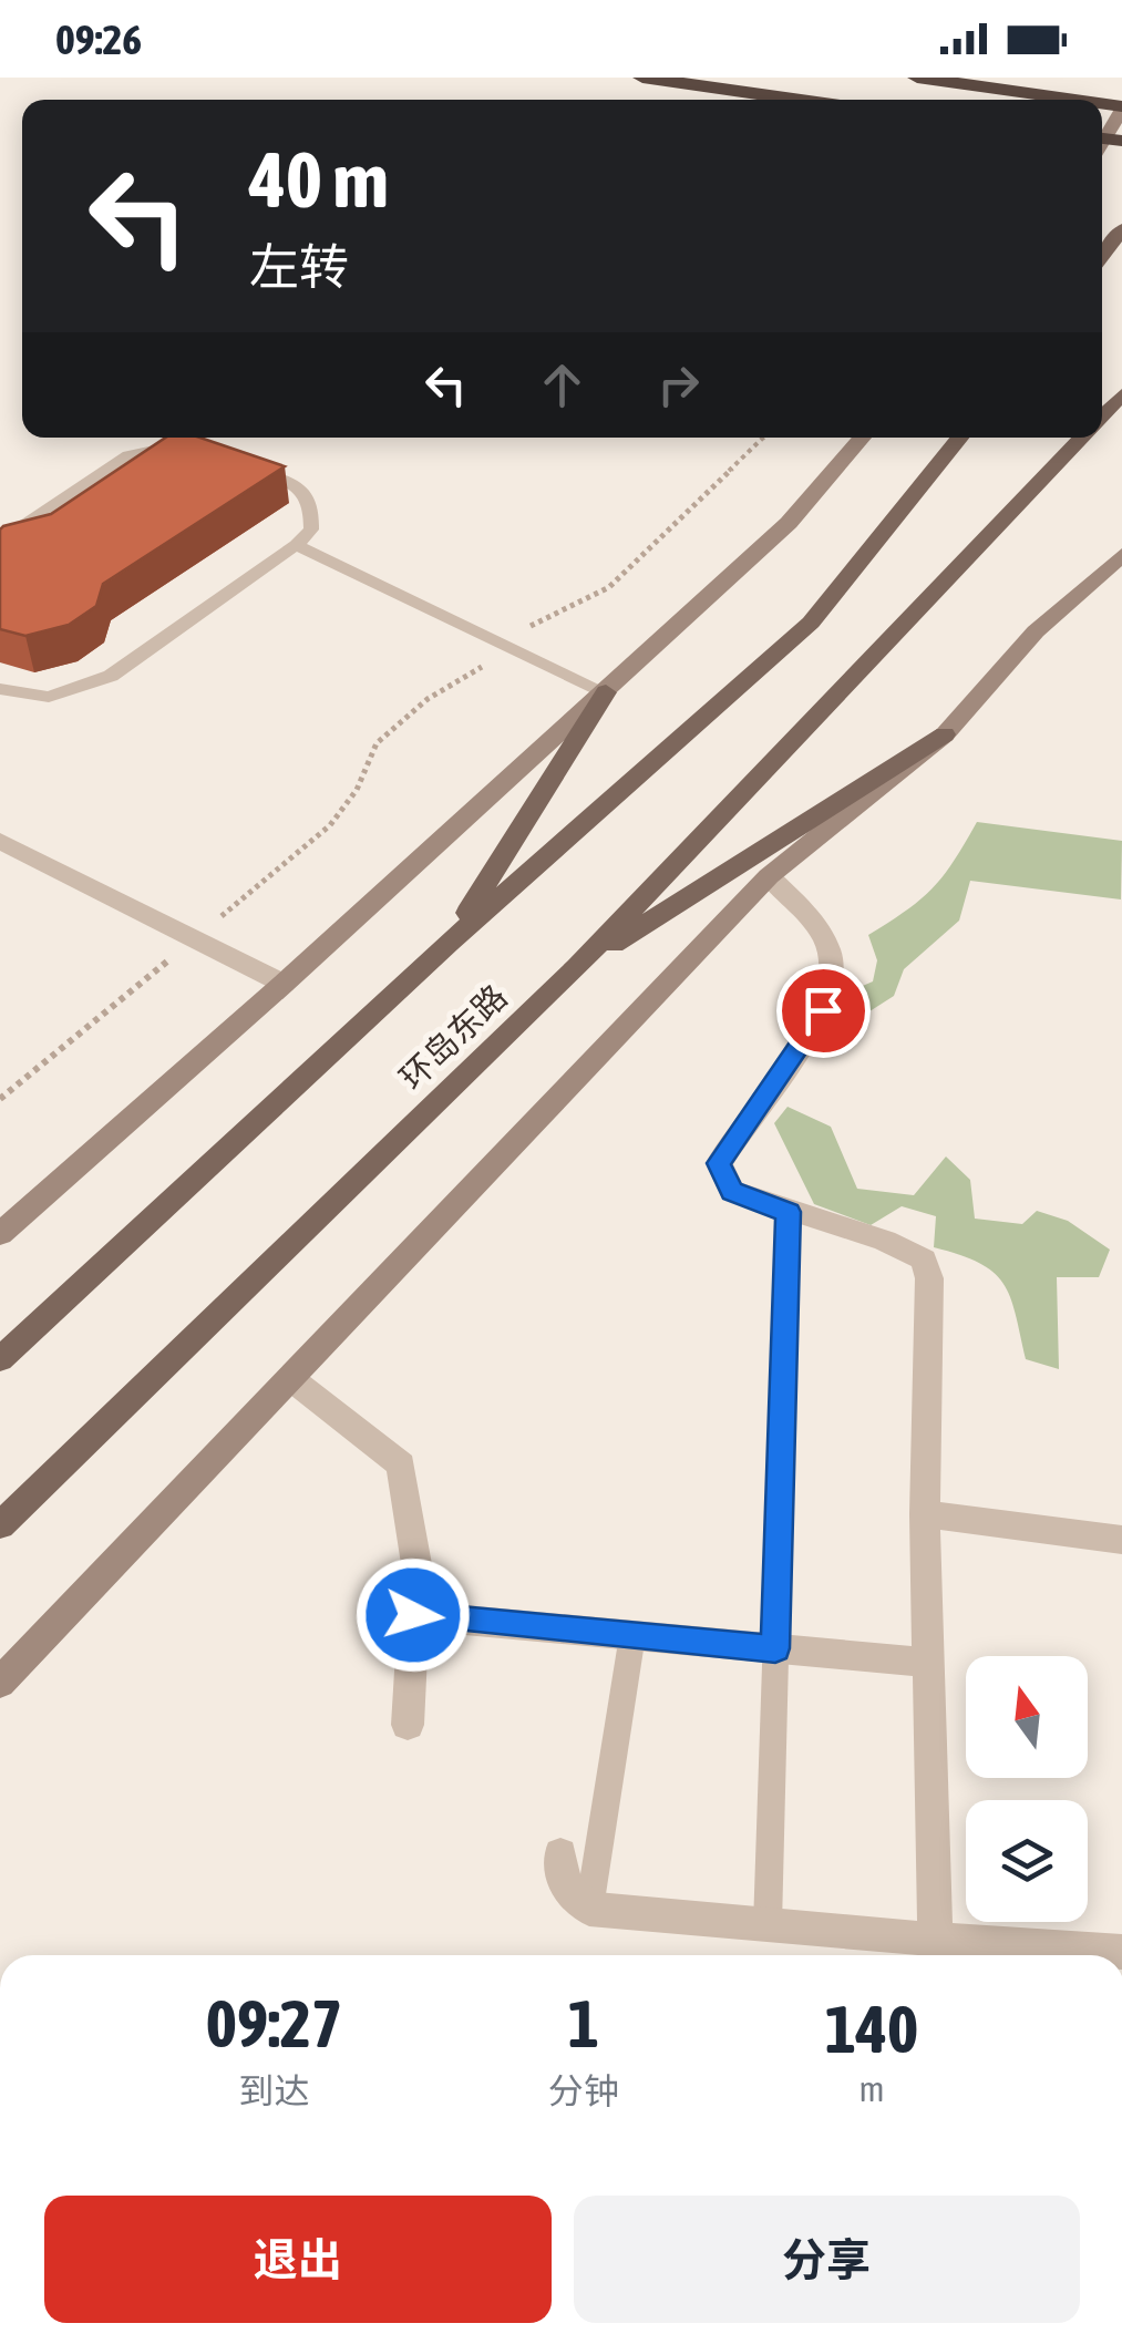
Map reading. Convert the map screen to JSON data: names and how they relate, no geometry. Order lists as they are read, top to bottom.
{
  "streets": {
    "main road": ["环岛东路"]
  },
  "north": "top",
  "page": {
    "status": "09:26",
    "turn": ["40 m", "左转"],
    "eta": [
      "09:27",
      "到达",
      "1",
      "分钟",
      "140",
      "m"
    ],
    "buttons": ["退出", "分享"]
  }
}
